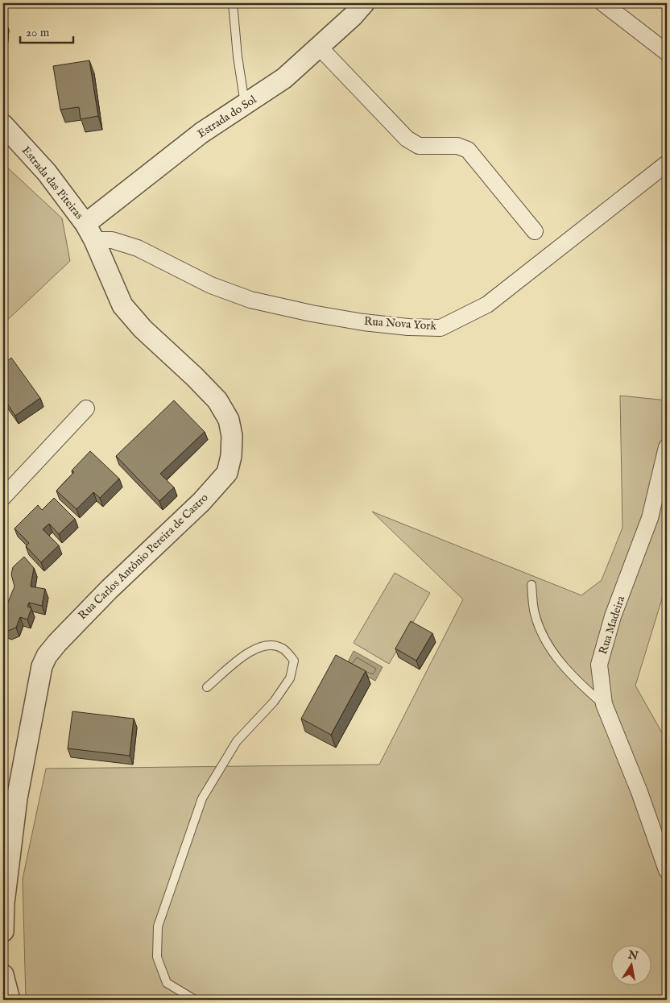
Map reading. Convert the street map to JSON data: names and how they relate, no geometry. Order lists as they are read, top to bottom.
{
  "streets": {
    "street": [
      "Estrada do Sol",
      "Estrada das Piteiras",
      "Rua Nova York",
      "Rua Carlos Antônio Pereira de Castro",
      "Rua Madeira"
    ]
  },
  "crossings": [
    ["Estrada do Sol", "Estrada das Piteiras"],
    ["Estrada do Sol", "Rua Nova York"],
    ["Estrada do Sol", "Rua Carlos Antônio Pereira de Castro"],
    ["Estrada das Piteiras", "Rua Nova York"],
    ["Estrada das Piteiras", "Rua Carlos Antônio Pereira de Castro"],
    ["Rua Nova York", "Rua Carlos Antônio Pereira de Castro"]
  ],
  "scale_bar": "20 m",
  "north": "top"
}
